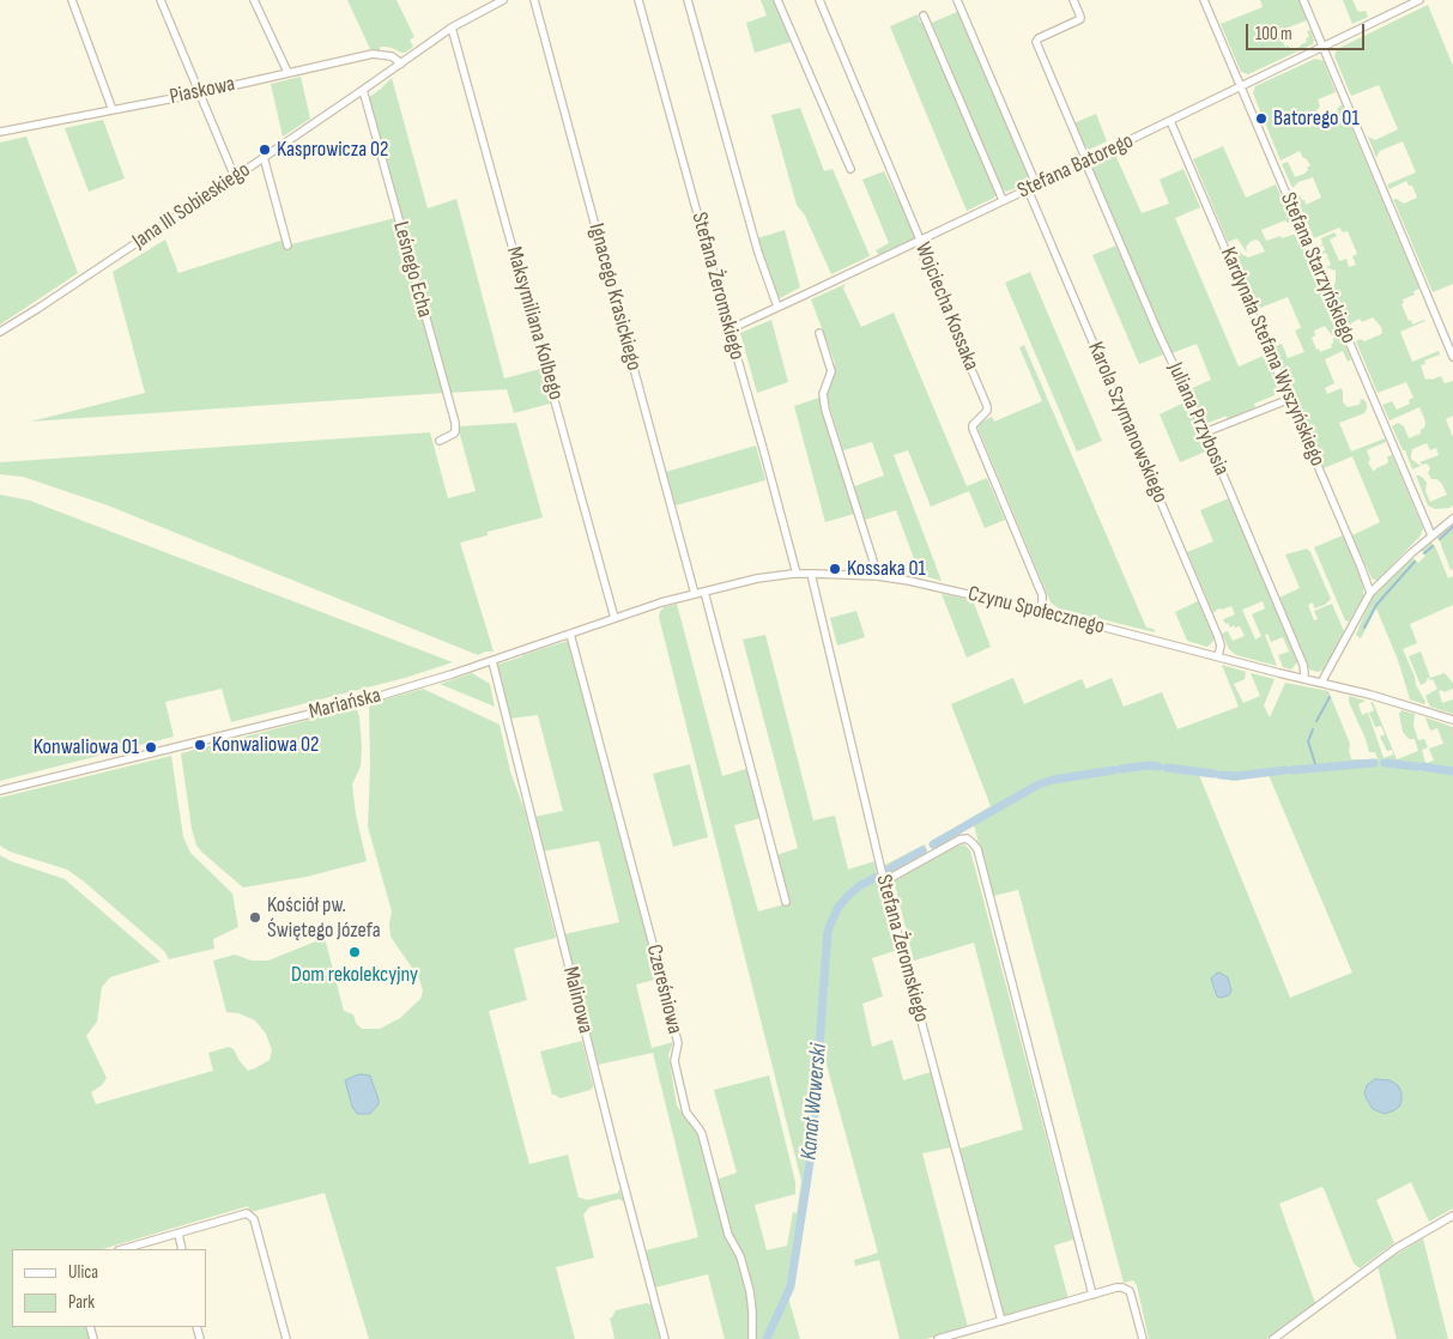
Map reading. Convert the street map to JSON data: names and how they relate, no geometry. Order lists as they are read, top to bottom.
{
  "streets": {
    "street": [
      "Piaskowa",
      "Stefana Batorego",
      "Jana III Sobieskiego",
      "Stefana Starzyńskiego",
      "Leśnego Echa",
      "Stefana Żeromskiego",
      "Ignacego Krasickiego",
      "Wojciecha Kossaka",
      "Maksymiliana Kolbego",
      "Kardynała Stefana Wyszyńskiego",
      "Juliana Przybosia",
      "Karola Szymanowskiego",
      "Czynu Społecznego",
      "Mariańska",
      "Czereśniowa",
      "Malinowa"
    ]
  },
  "crossings": [
    ["Piaskowa", "Jana III Sobieskiego"],
    ["Stefana Batorego", "Stefana Starzyńskiego"],
    ["Stefana Batorego", "Stefana Żeromskiego"],
    ["Stefana Batorego", "Wojciecha Kossaka"],
    ["Stefana Batorego", "Kardynała Stefana Wyszyńskiego"],
    ["Stefana Batorego", "Juliana Przybosia"],
    ["Stefana Batorego", "Karola Szymanowskiego"],
    ["Jana III Sobieskiego", "Leśnego Echa"],
    ["Jana III Sobieskiego", "Maksymiliana Kolbego"],
    ["Stefana Żeromskiego", "Czynu Społecznego"],
    ["Ignacego Krasickiego", "Czynu Społecznego"],
    ["Wojciecha Kossaka", "Czynu Społecznego"],
    ["Maksymiliana Kolbego", "Czynu Społecznego"],
    ["Maksymiliana Kolbego", "Mariańska"],
    ["Juliana Przybosia", "Czynu Społecznego"],
    ["Karola Szymanowskiego", "Czynu Społecznego"],
    ["Czynu Społecznego", "Mariańska"],
    ["Mariańska", "Czereśniowa"],
    ["Mariańska", "Malinowa"]
  ],
  "water": ["Kanał Wawerski"],
  "places": [
    "Batorego 01",
    "Kasprowicza 02",
    "Kossaka 01",
    "Konwaliowa 02",
    "Konwaliowa 01",
    "Kościół pw. Świętego Józefa",
    "Dom rekolekcyjny"
  ],
  "legend": ["Ulica", "Park"],
  "scale_bar": "100 m"
}
